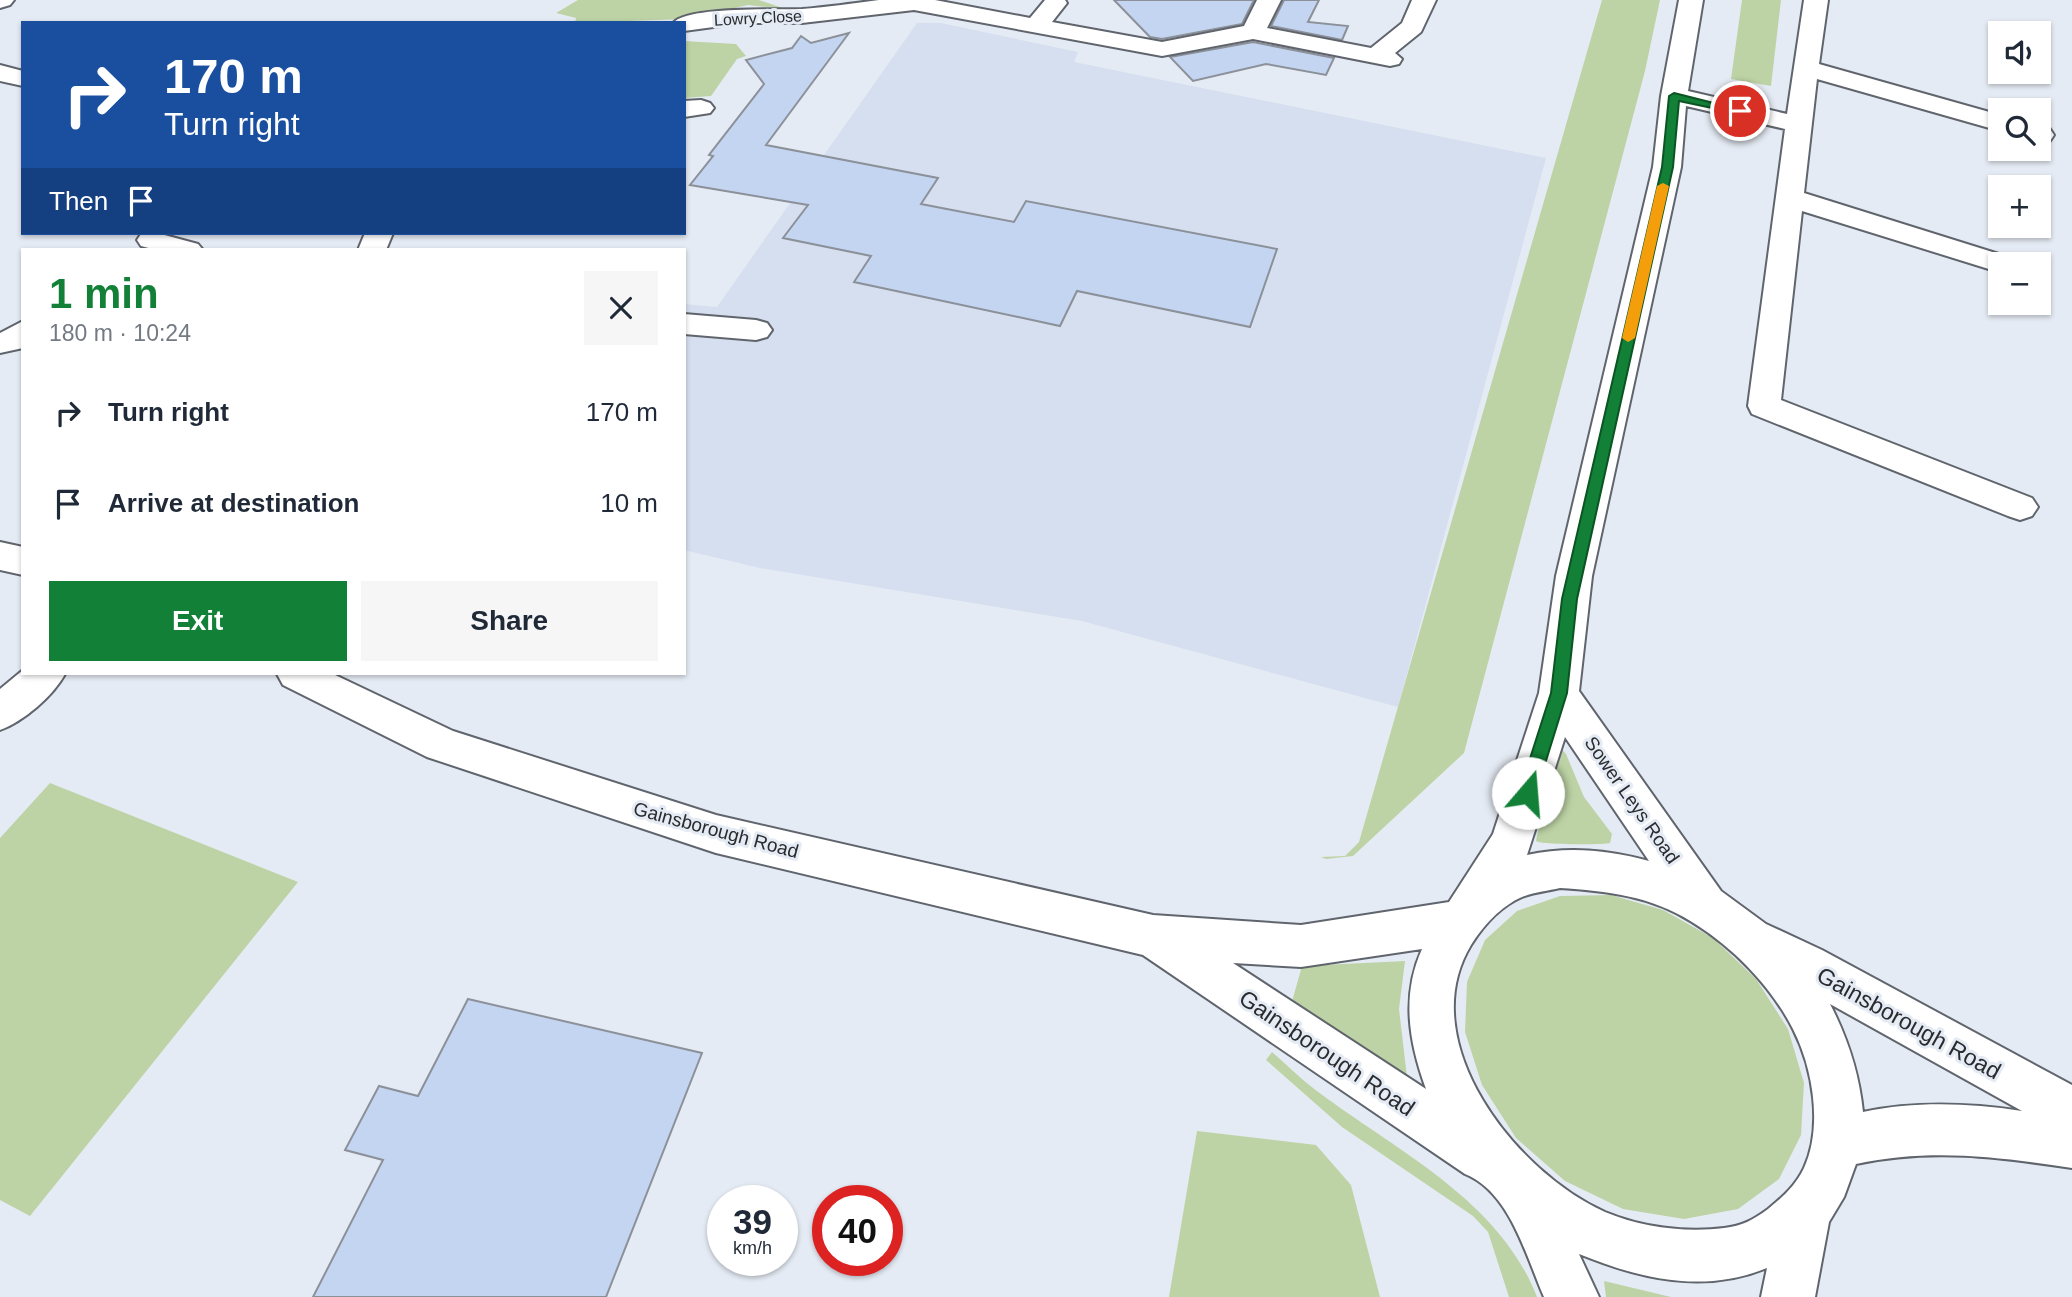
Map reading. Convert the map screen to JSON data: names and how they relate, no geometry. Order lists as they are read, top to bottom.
{
  "streets": {
    "street": ["Lowry Close", "Sower Leys Road", "Gainsborough Road"]
  },
  "page": {
    "map_buttons": ["+", "−"],
    "turn": ["170 m", "Turn right"],
    "then": "Then",
    "heading": ["1 min", "180 m · 10:24"],
    "list": [
      {
        "name": "Turn right",
        "value": "170 m"
      },
      {
        "name": "Arrive at destination",
        "value": "10 m"
      }
    ],
    "buttons": ["Exit", "Share"],
    "speed": "39 km/h",
    "limit": "40"
  }
}
